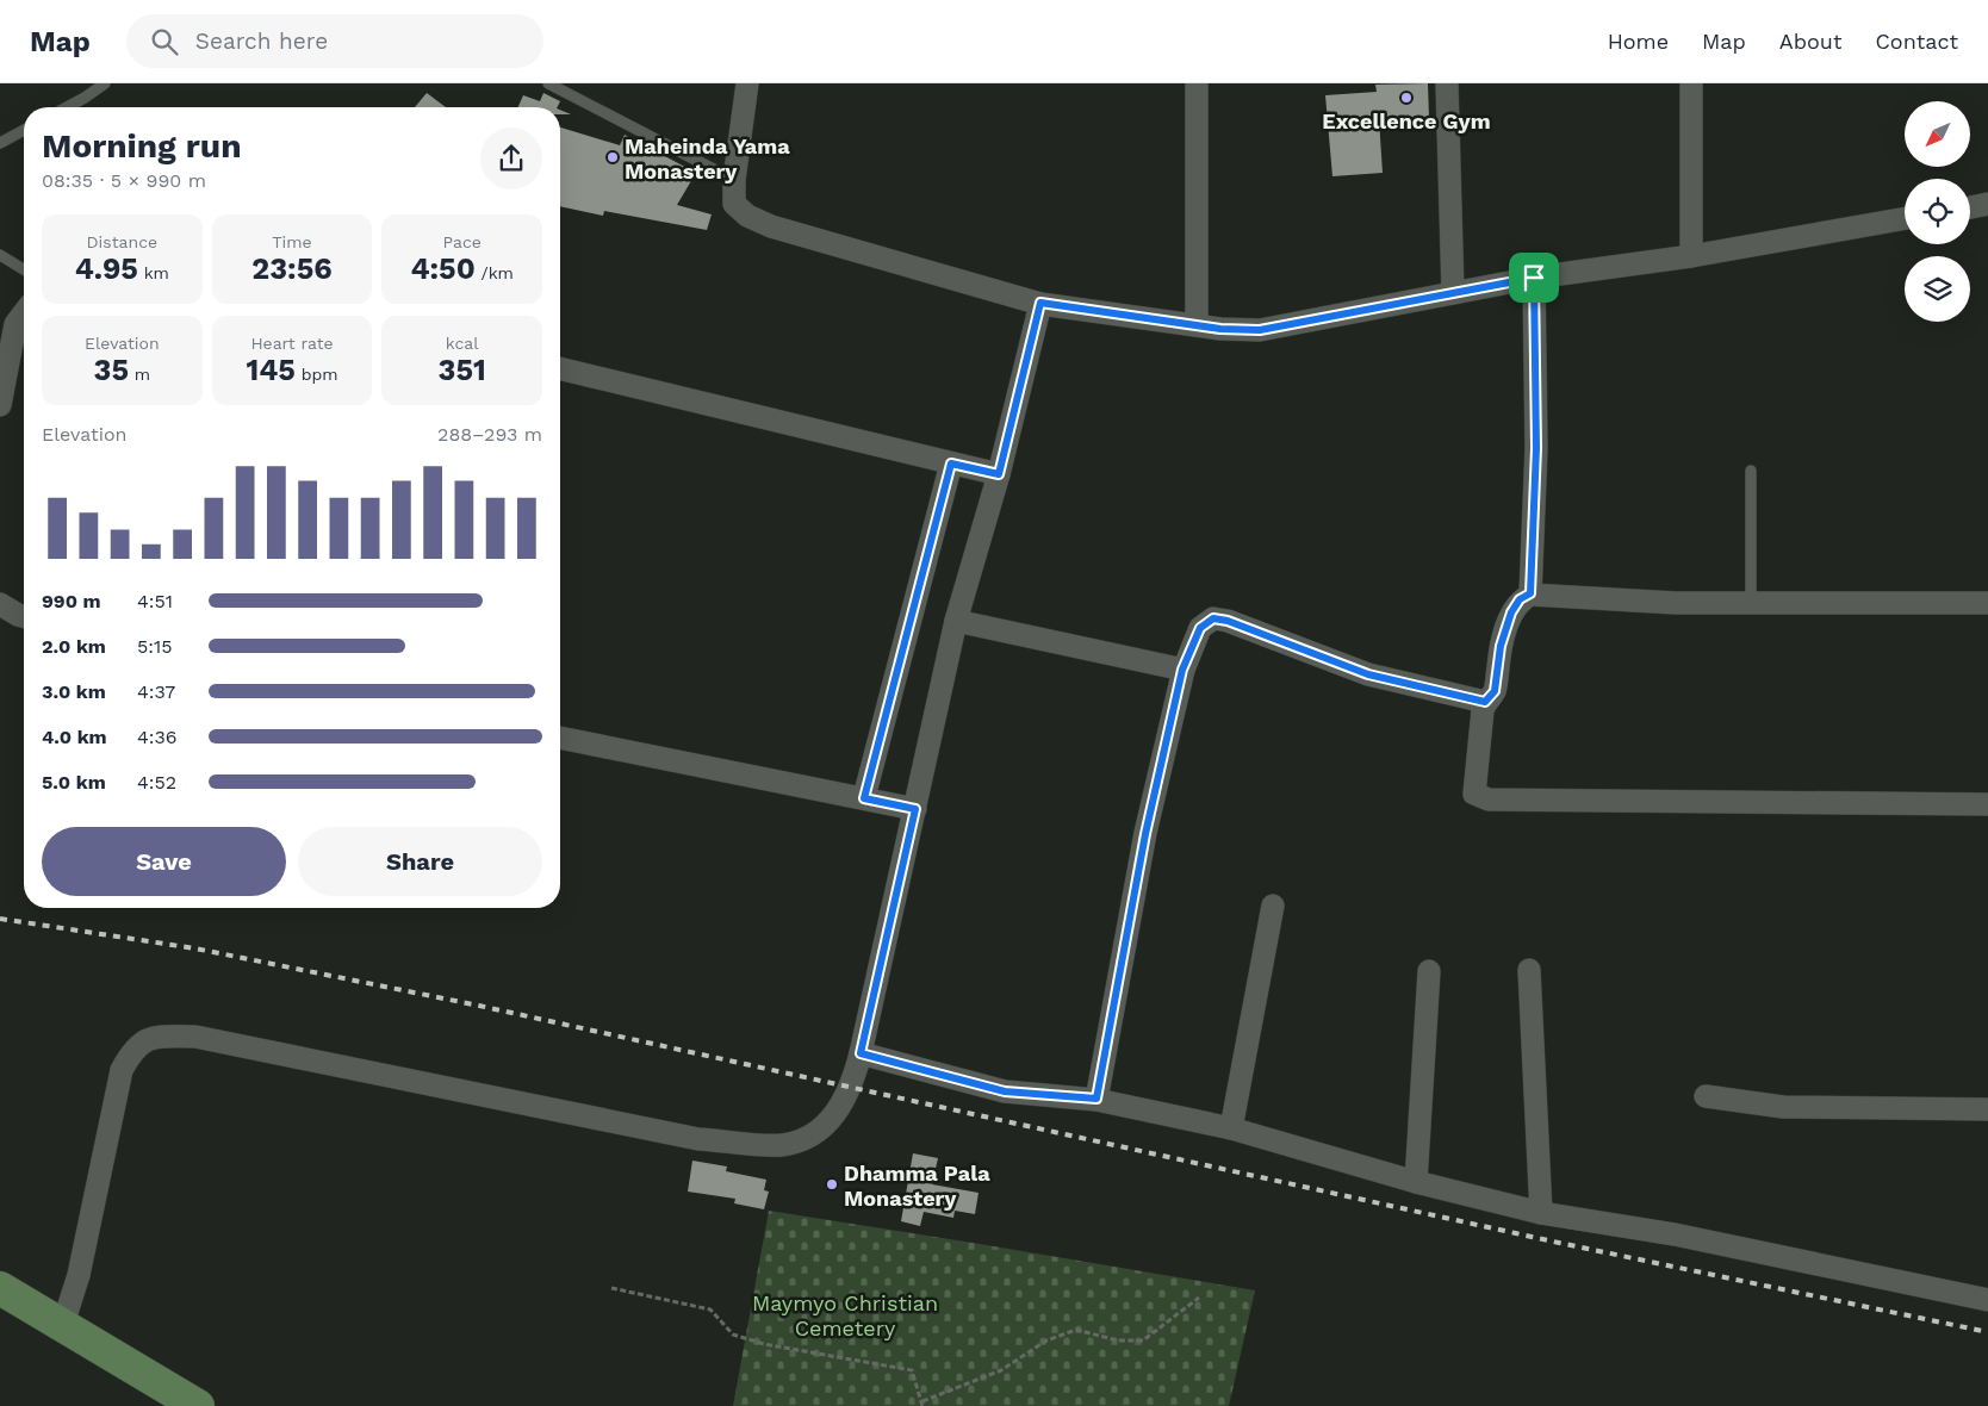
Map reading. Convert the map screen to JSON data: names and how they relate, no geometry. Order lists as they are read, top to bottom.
{
  "parks": ["Maymyo Christian Cemetery"],
  "places": ["Excellence Gym", "Maheinda Yama Monastery", "Dhamma Pala Monastery"],
  "north": "bottom left",
  "page": {
    "header": "Map",
    "search": "Search here",
    "nav": [
      "Home",
      "Map",
      "About",
      "Contact"
    ],
    "heading": ["Morning run", "08:35 · 5 × 990 m"],
    "stats": [
      ["Distance", "4.95 km"],
      ["Time", "23:56"],
      ["Pace", "4:50 /km"],
      ["Elevation", "35 m"],
      ["Heart rate", "145 bpm"],
      ["kcal", "351"]
    ],
    "chart": ["Elevation", "288–293 m"],
    "list": [
      {
        "name": "990 m",
        "note": "4:51"
      },
      {
        "name": "2.0 km",
        "note": "5:15"
      },
      {
        "name": "3.0 km",
        "note": "4:37"
      },
      {
        "name": "4.0 km",
        "note": "4:36"
      },
      {
        "name": "5.0 km",
        "note": "4:52"
      }
    ],
    "buttons": ["Save", "Share"]
  }
}
